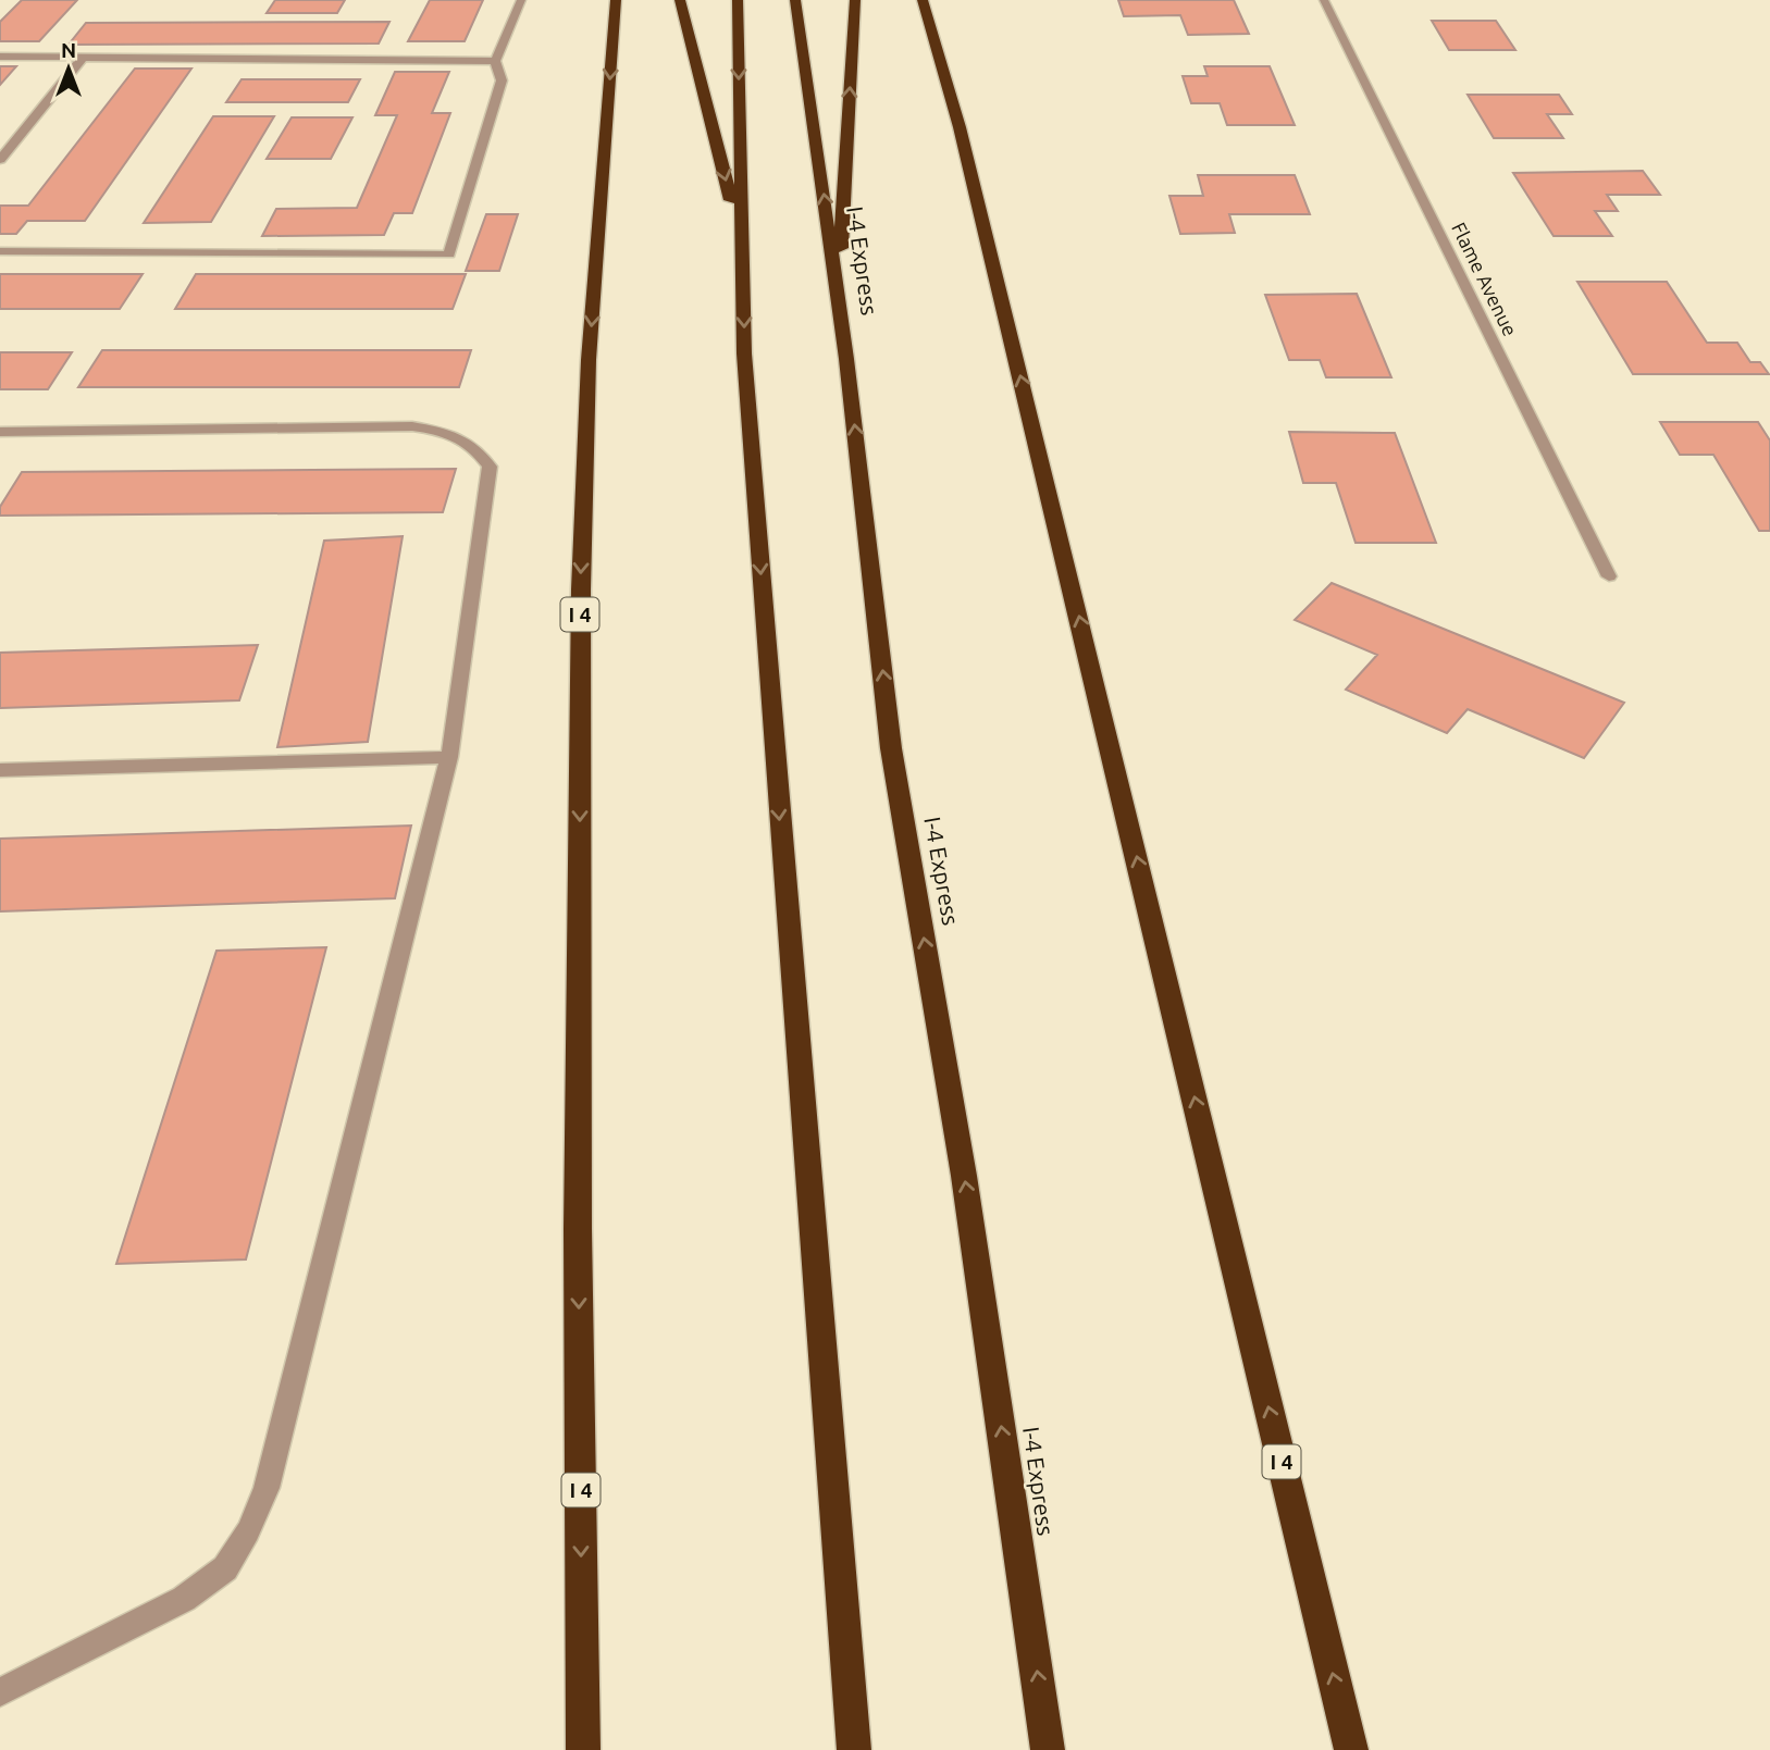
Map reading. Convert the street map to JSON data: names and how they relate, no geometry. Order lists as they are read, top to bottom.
{
  "streets": {
    "highway": ["I-4 Express", "I 4"],
    "street": ["Flame Avenue"]
  },
  "north": "top"
}
